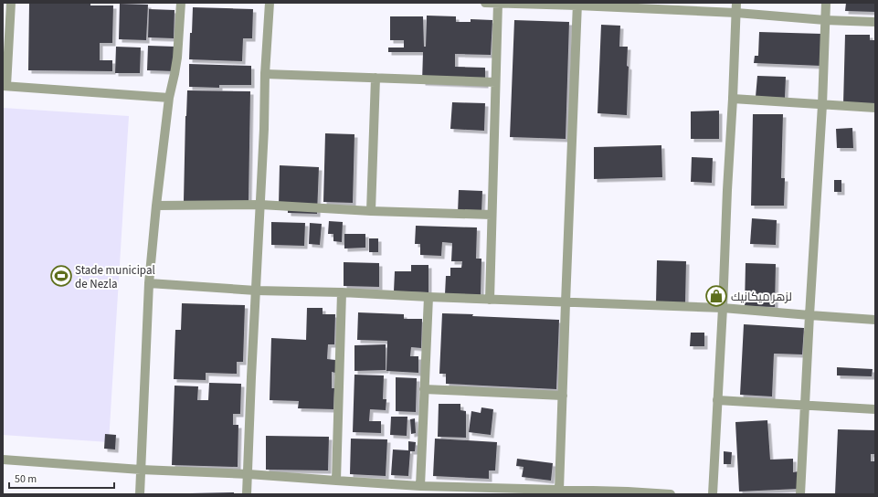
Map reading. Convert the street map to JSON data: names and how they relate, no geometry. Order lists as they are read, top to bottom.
{
  "places": {
    "sports": ["Stade municipal de Nezla"],
    "shop": ["لزهر ميكانيك"]
  },
  "scale_bar": "50 m"
}
